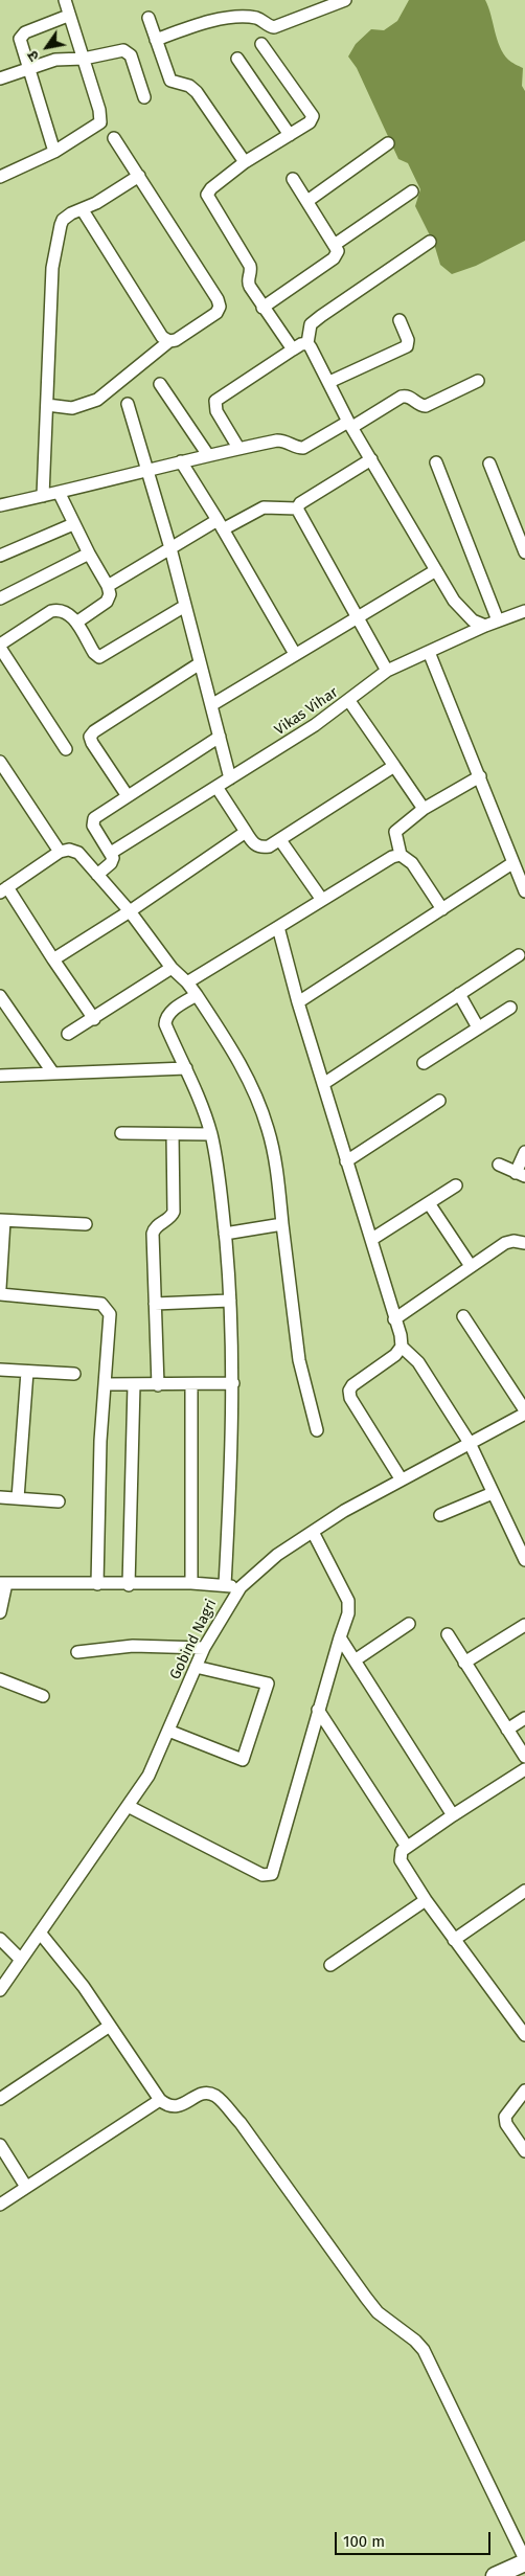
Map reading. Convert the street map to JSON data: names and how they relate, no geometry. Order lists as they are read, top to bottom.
{
  "streets": {
    "street": ["Vikas Vihar", "Gobind Nagri"]
  },
  "scale_bar": "100 m",
  "north": "bottom left"
}
